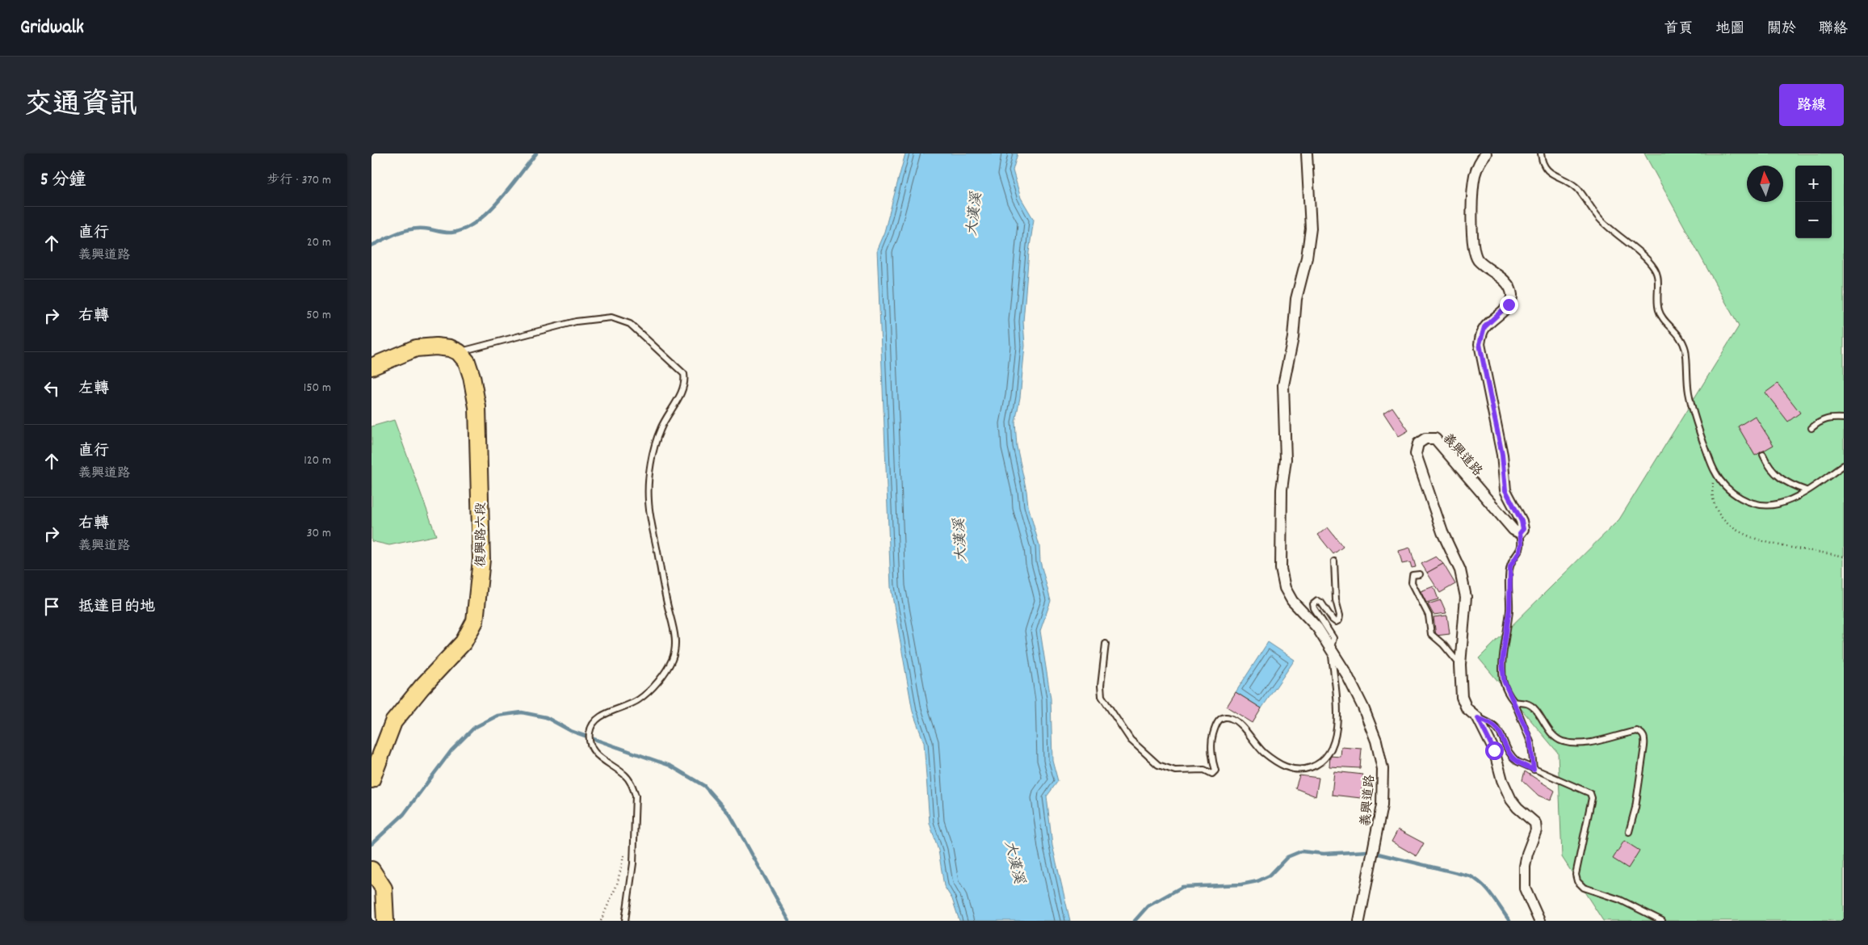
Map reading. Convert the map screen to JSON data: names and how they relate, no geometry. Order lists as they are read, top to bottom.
{
  "streets": {
    "main road": ["復興路六段"],
    "street": ["義興道路"]
  },
  "water": ["大漢溪"],
  "north": "top",
  "page": {
    "header": "Gridwalk",
    "nav": [
      "首頁",
      "地圖",
      "關於",
      "聯絡"
    ],
    "title": "交通資訊",
    "buttons": "路線",
    "heading": ["5 分鐘", "步行 · 370 m"],
    "map_buttons": ["+", "−"],
    "list": [
      ["直行", "義興道路", "20 m"],
      ["右轉", "50 m"],
      ["左轉", "150 m"],
      ["直行", "義興道路", "120 m"],
      ["右轉", "義興道路", "30 m"],
      "抵達目的地"
    ]
  }
}
